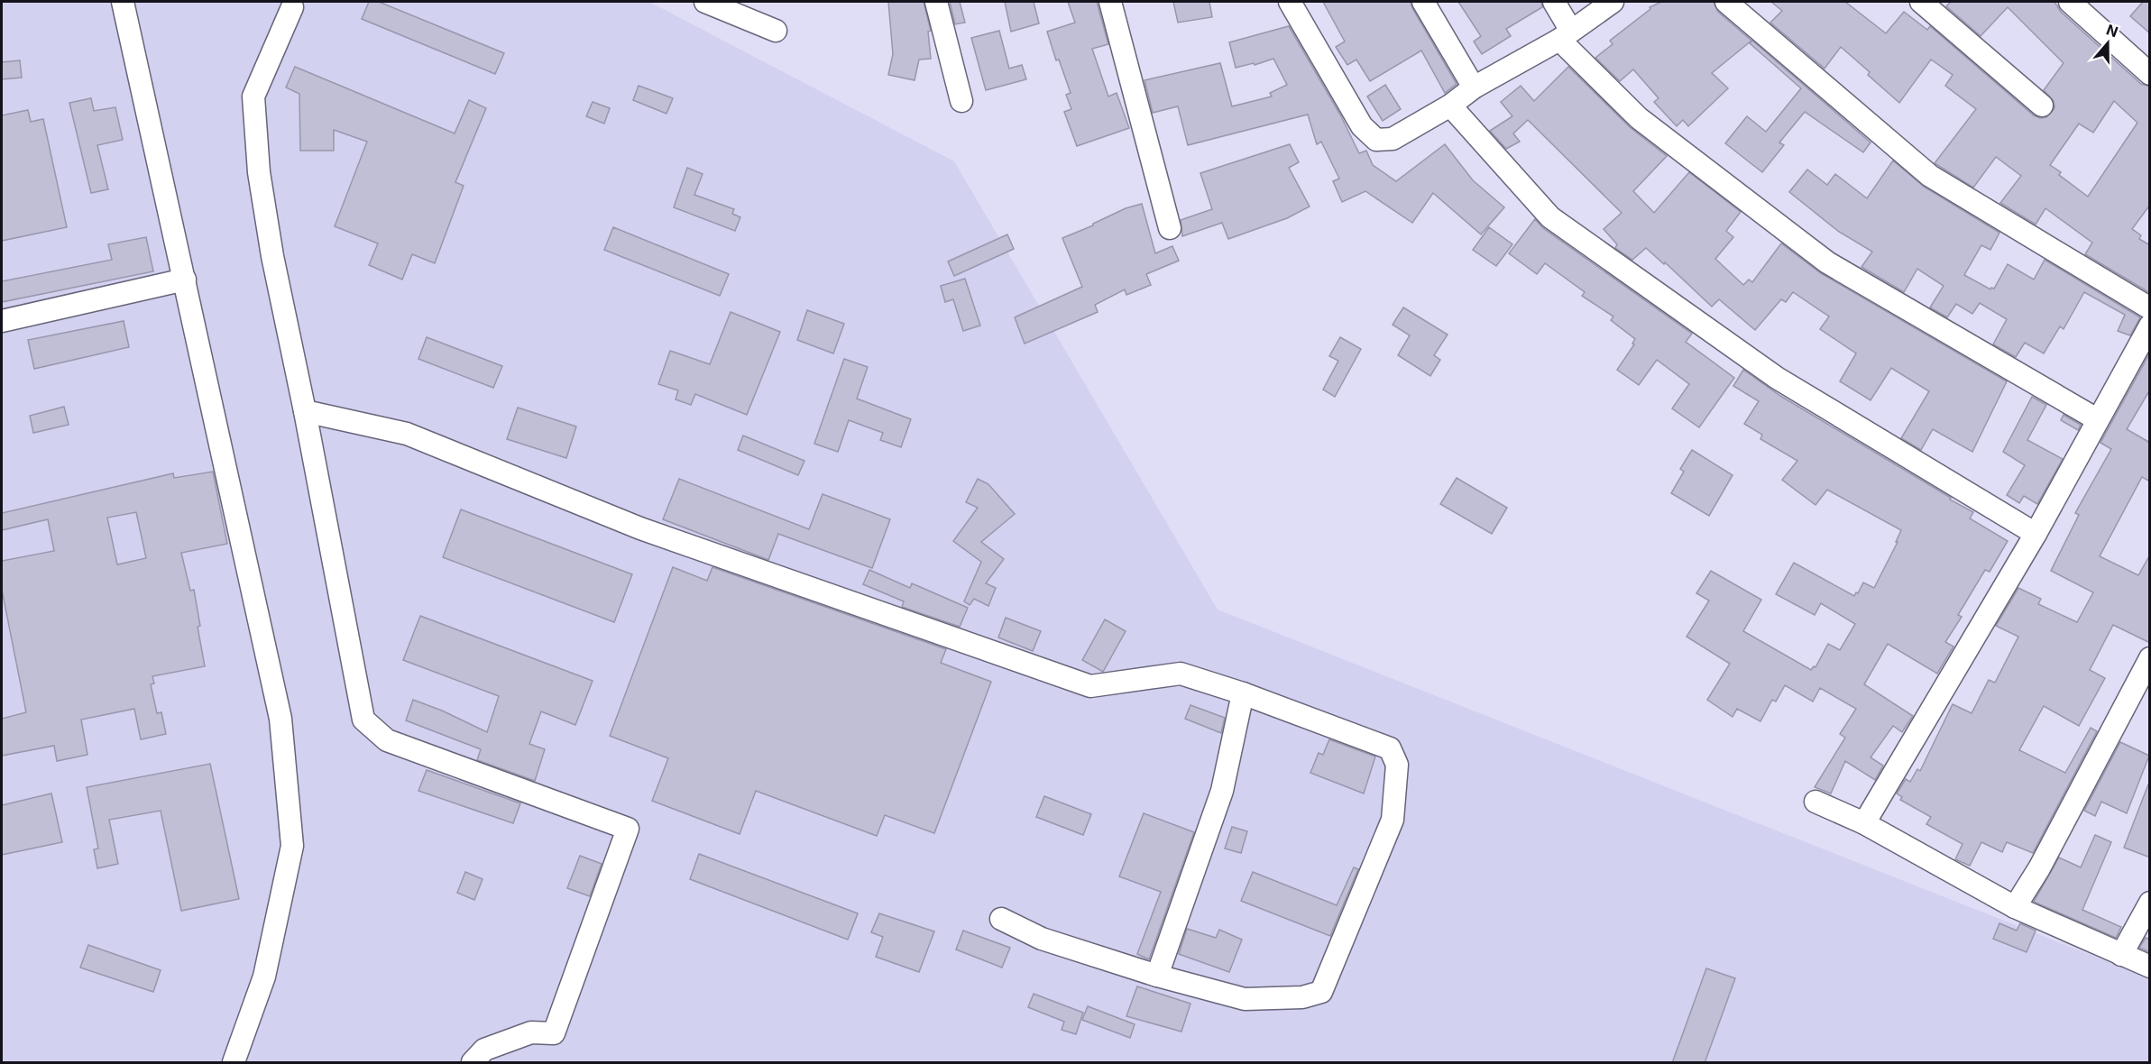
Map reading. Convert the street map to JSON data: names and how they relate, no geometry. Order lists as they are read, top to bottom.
{
  "north": "top"
}
